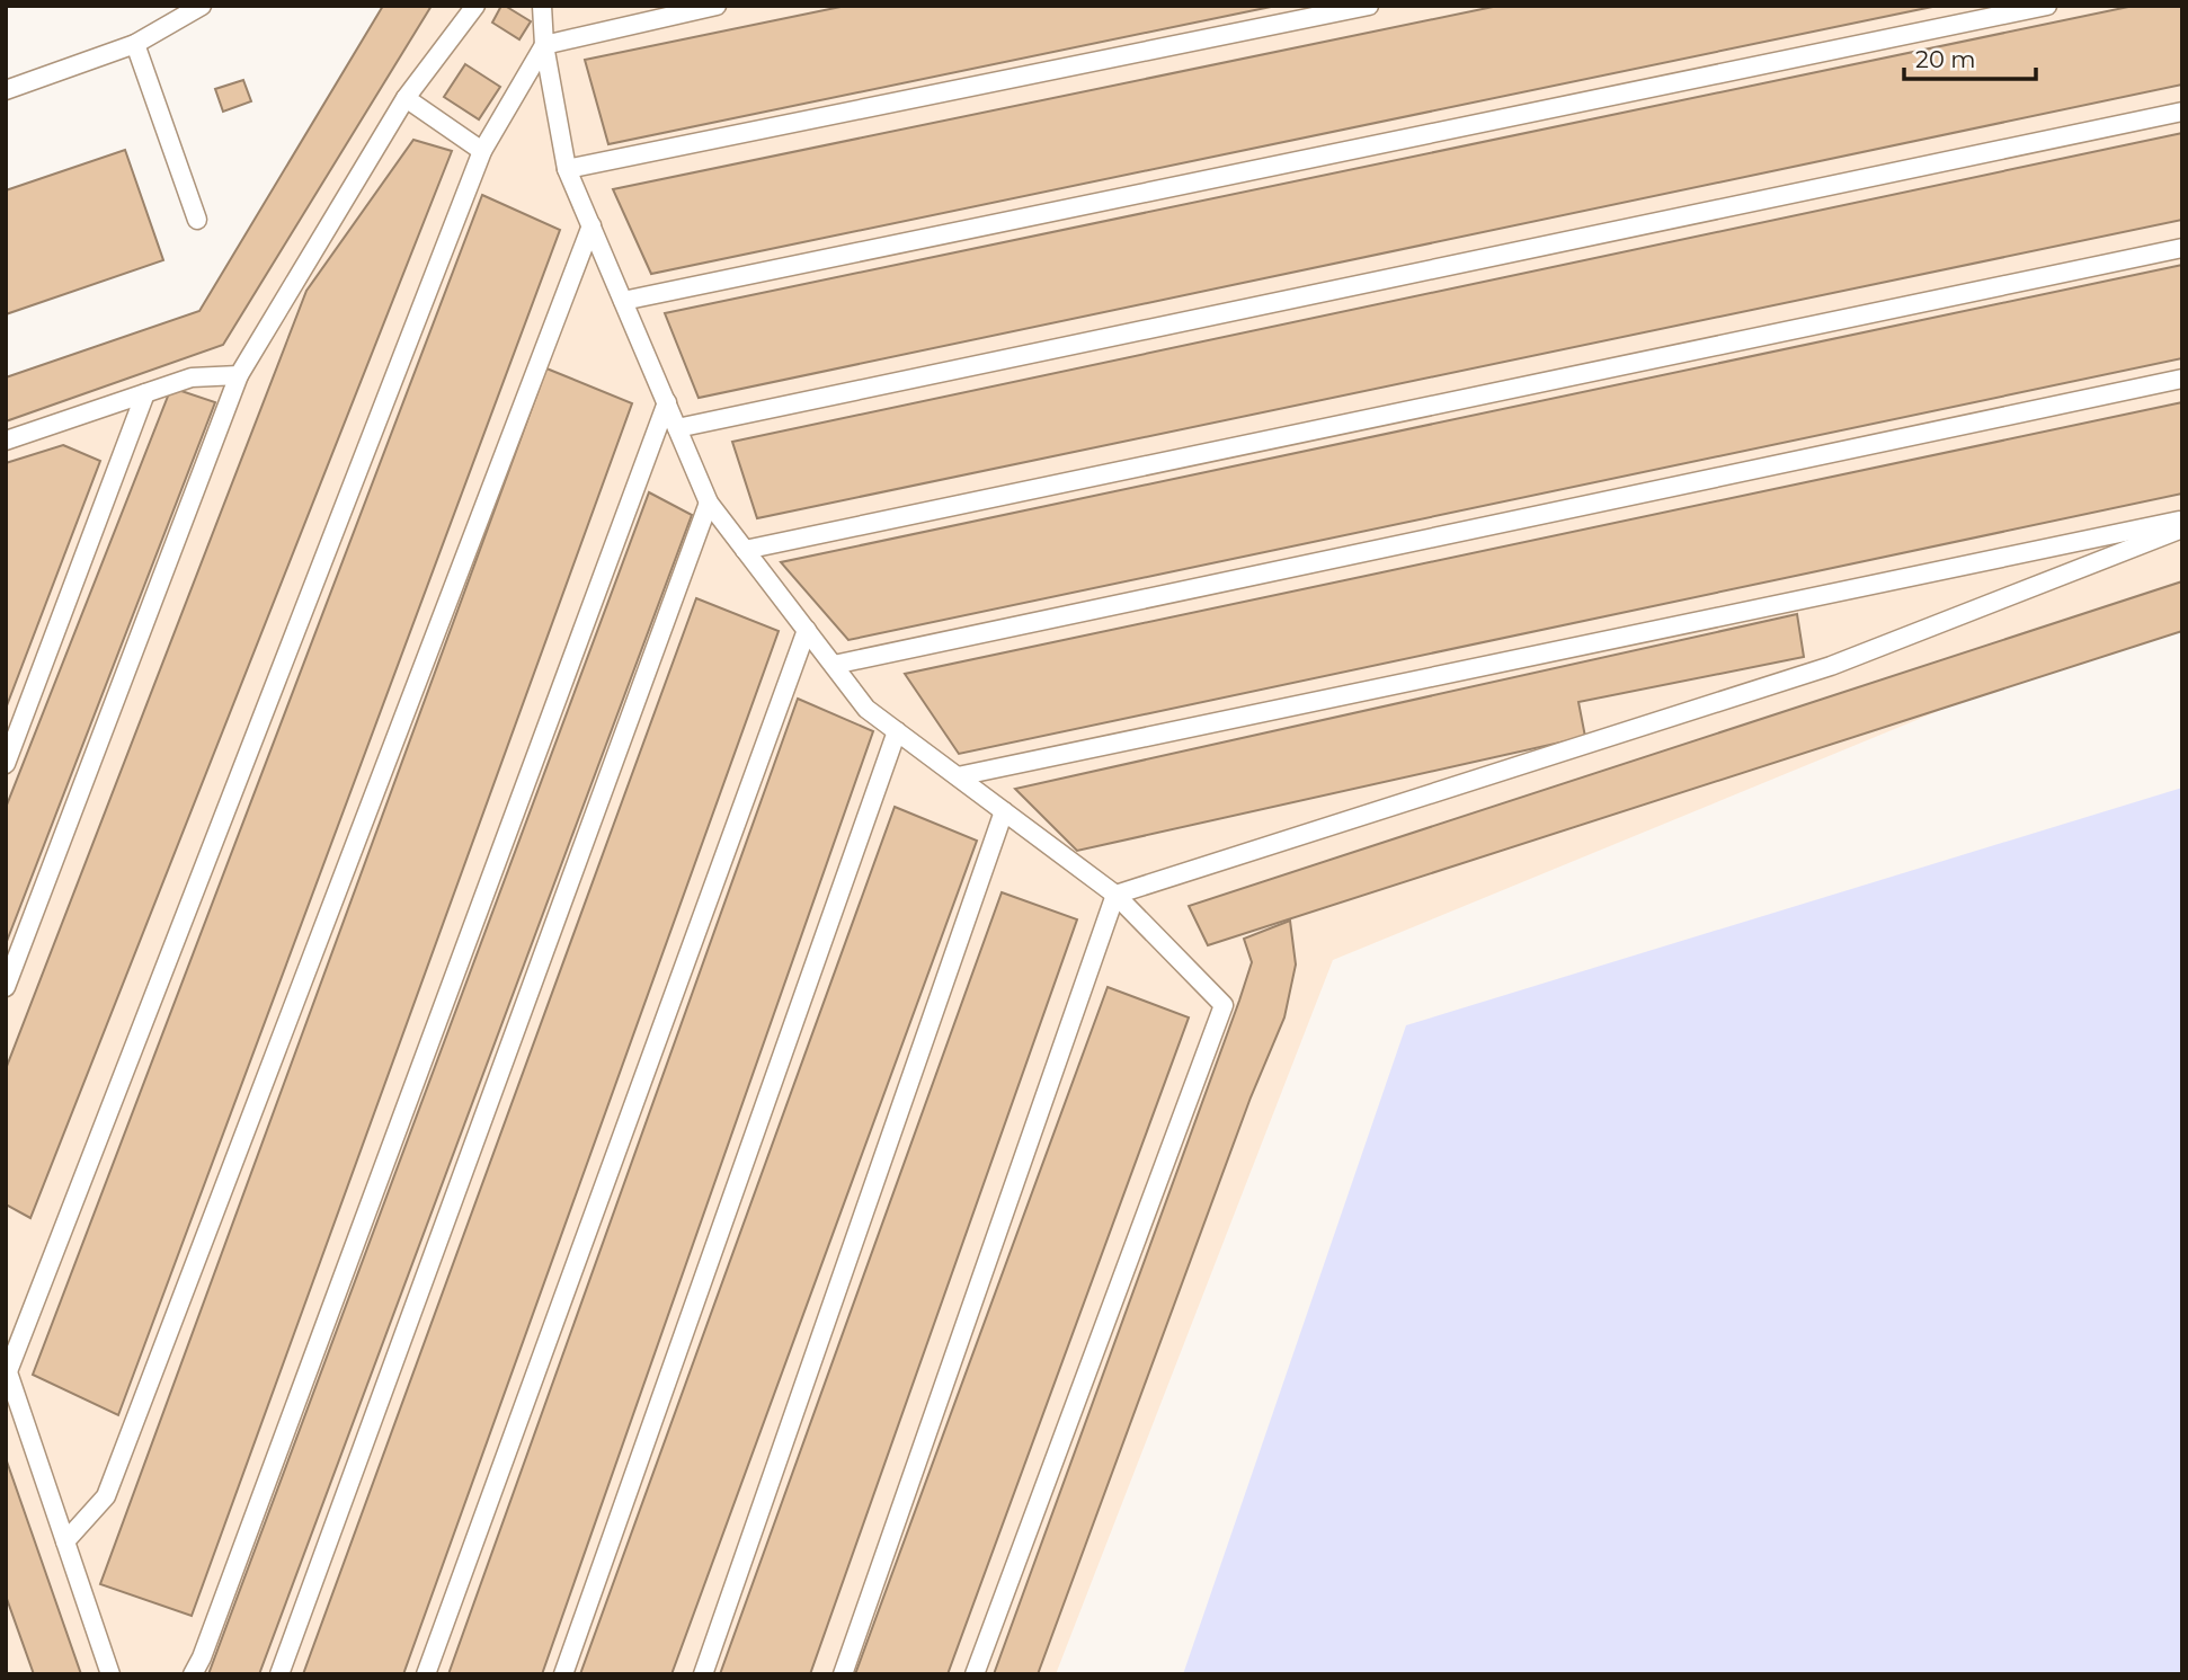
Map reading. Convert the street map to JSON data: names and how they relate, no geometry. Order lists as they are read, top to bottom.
{
  "scale_bar": "20 m"
}
